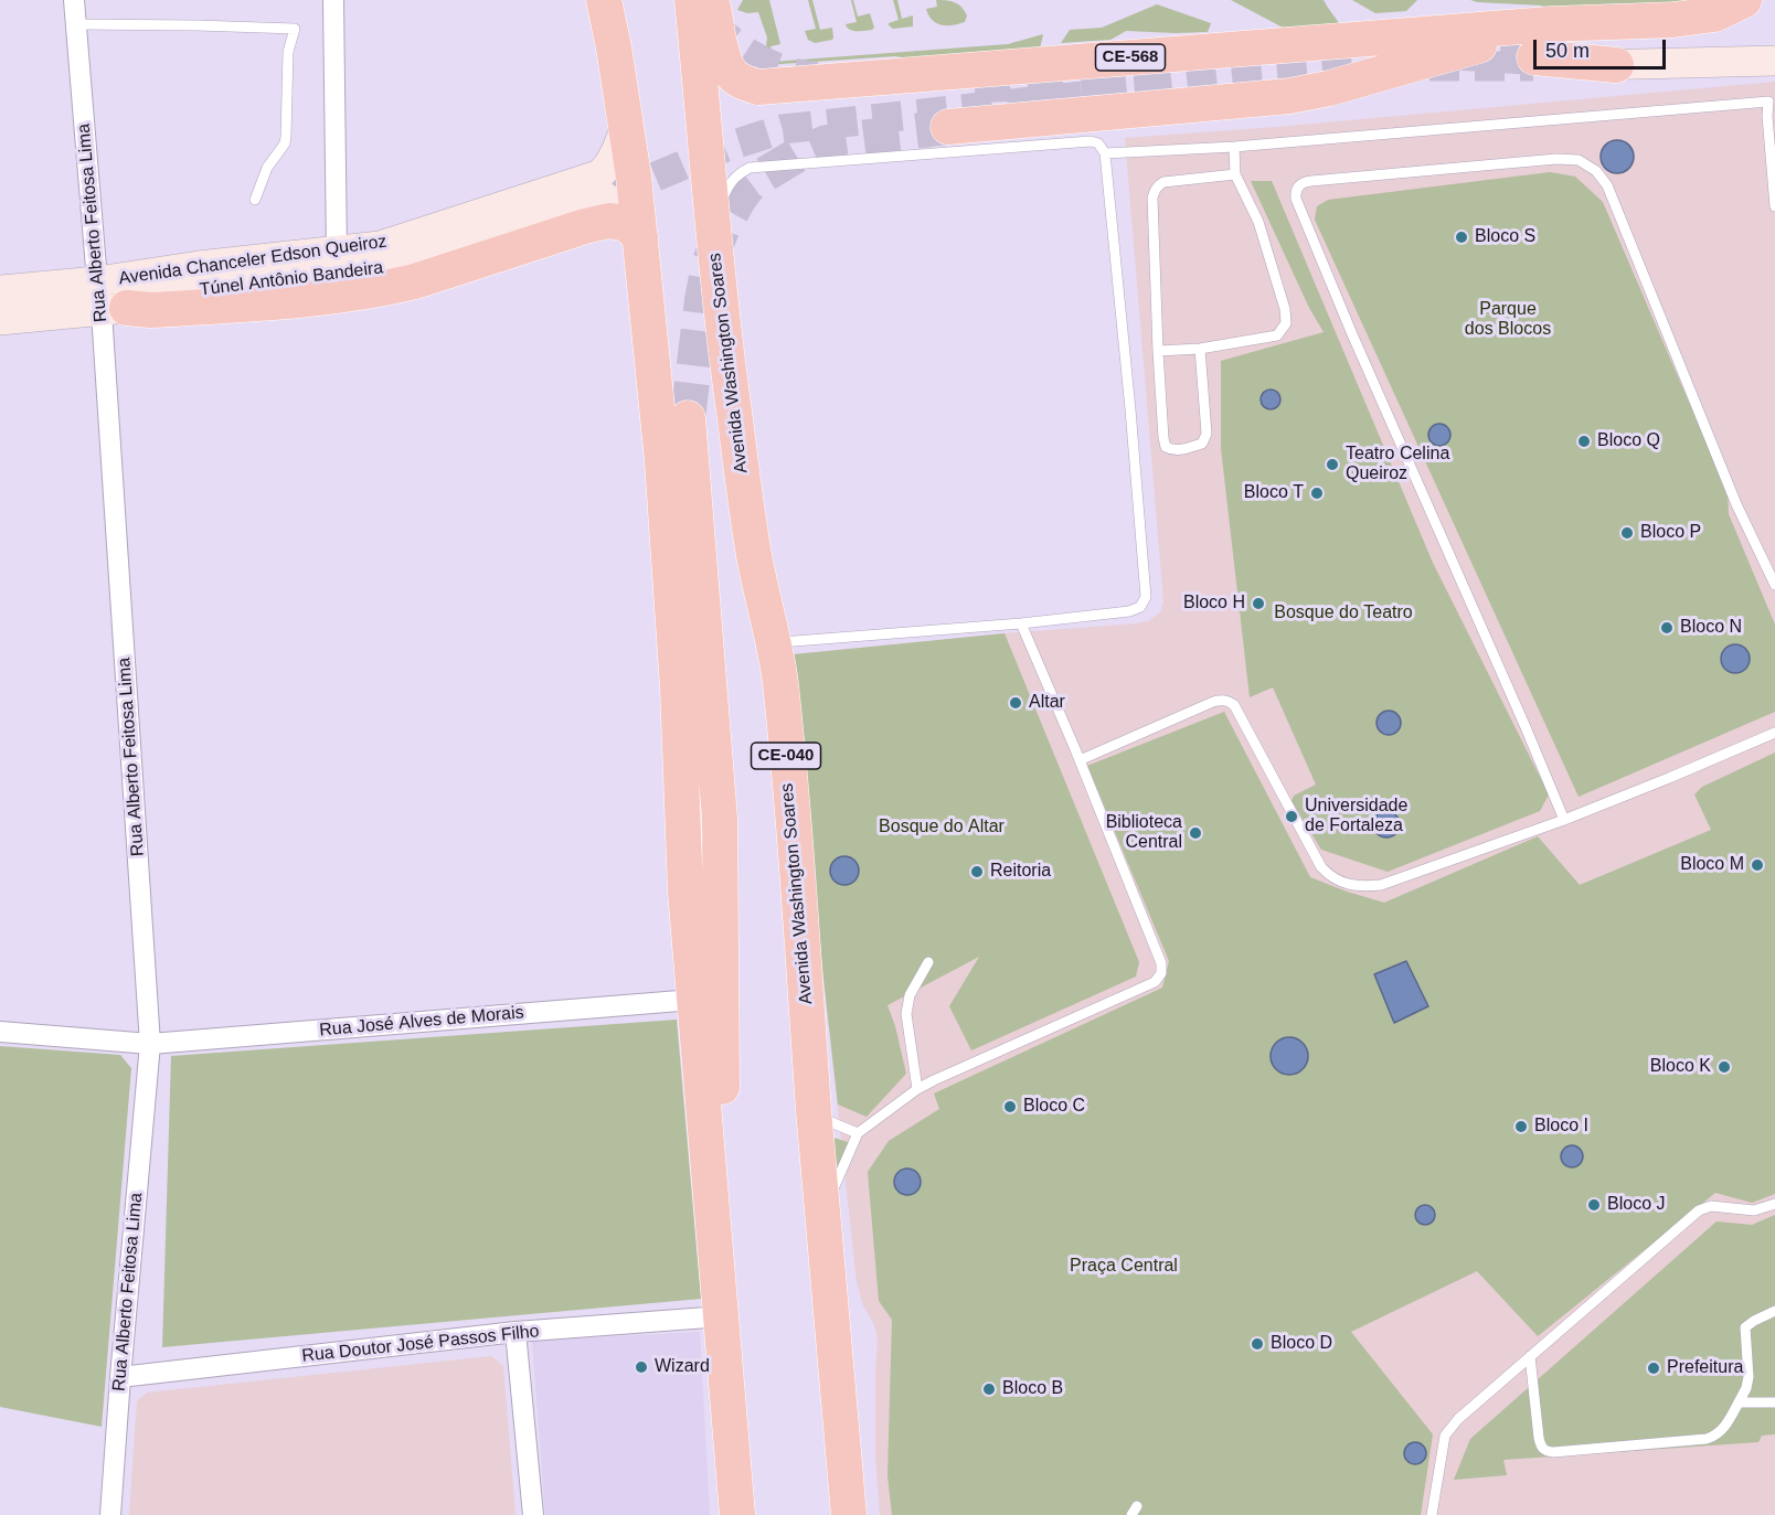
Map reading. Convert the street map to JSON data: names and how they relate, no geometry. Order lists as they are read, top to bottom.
{
  "streets": {
    "highway": ["CE-568", "Avenida Washington Soares", "CE-040"],
    "main road": ["Avenida Chanceler Edson Queiroz", "Túnel Antônio Bandeira"],
    "street": ["Rua Alberto Feitosa Lima", "Rua José Alves de Morais", "Rua Doutor José Passos Filho"]
  },
  "crossings": [
    ["Rua Alberto Feitosa Lima", "Avenida Chanceler Edson Queiroz"],
    ["Rua Alberto Feitosa Lima", "Túnel Antônio Bandeira"],
    ["Rua Alberto Feitosa Lima", "Rua José Alves de Morais"],
    ["Rua Alberto Feitosa Lima", "Rua Doutor José Passos Filho"]
  ],
  "parks": [
    "Parque dos Blocos",
    "Bosque do Teatro",
    "Bosque do Altar",
    "Praça Central"
  ],
  "places": [
    "Bloco S",
    "Bloco Q",
    "Teatro Celina Queiroz",
    "Bloco T",
    "Bloco P",
    "Bloco H",
    "Bloco N",
    "Altar",
    "Universidade de Fortaleza",
    "Biblioteca Central",
    "Bloco M",
    "Reitoria",
    "Bloco K",
    "Bloco C",
    "Bloco I",
    "Bloco J",
    "Bloco D",
    "Wizard",
    "Prefeitura",
    "Bloco B"
  ],
  "scale_bar": "50 m"
}
